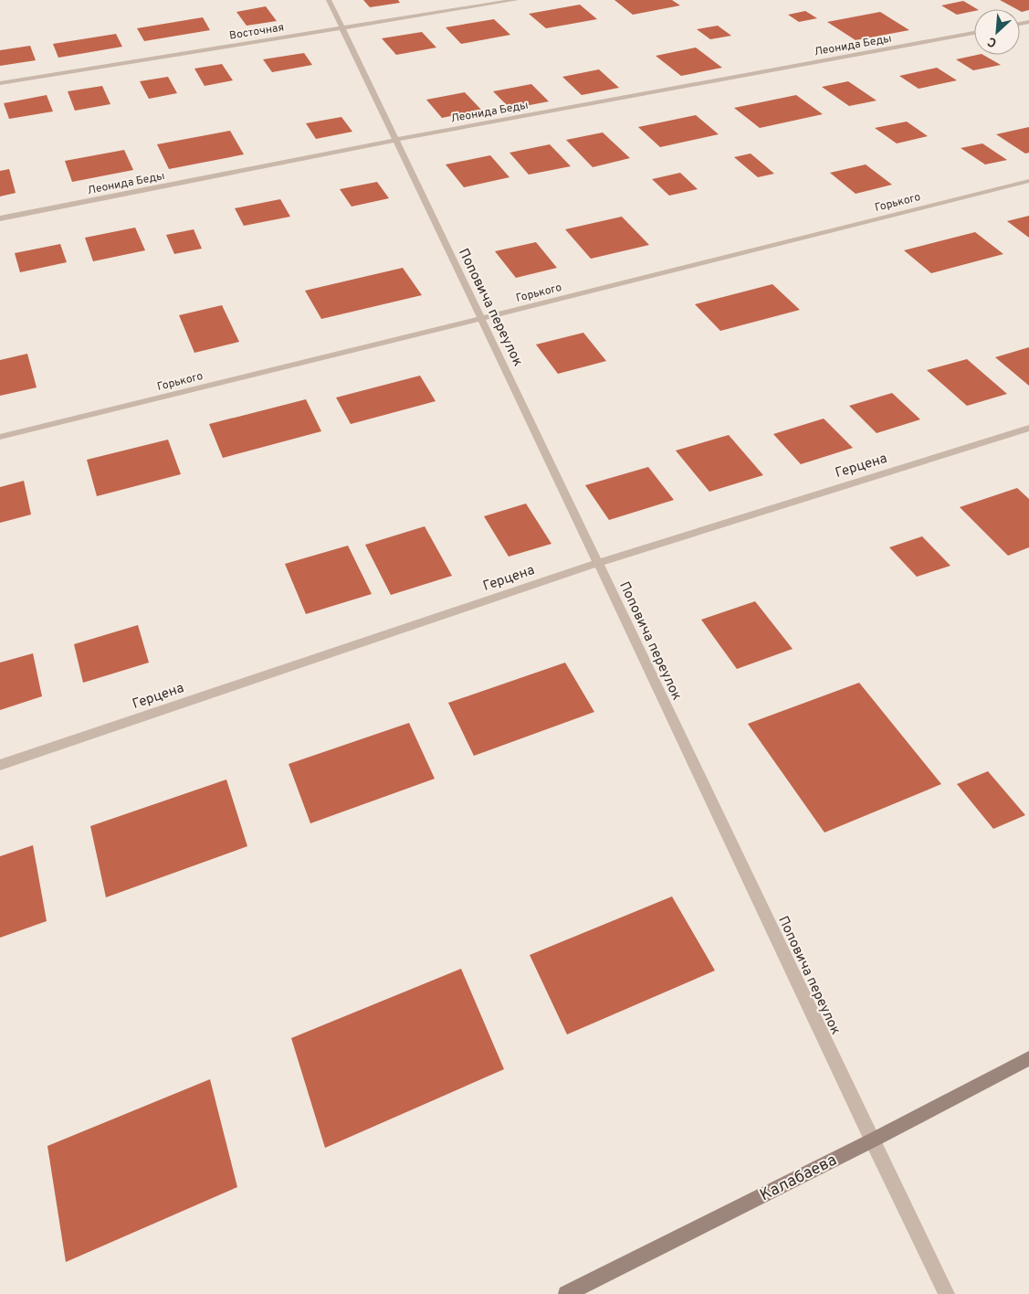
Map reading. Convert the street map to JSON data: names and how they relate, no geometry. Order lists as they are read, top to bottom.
{
  "streets": {
    "street": [
      "Восточная",
      "Леонида Беды",
      "Горького",
      "Поповича переулок",
      "Герцена",
      "Калабаева"
    ]
  },
  "crossings": [
    ["Восточная", "Поповича переулок"],
    ["Леонида Беды", "Поповича переулок"],
    ["Горького", "Поповича переулок"],
    ["Поповича переулок", "Герцена"],
    ["Поповича переулок", "Калабаева"]
  ],
  "north": "bottom left"
}
